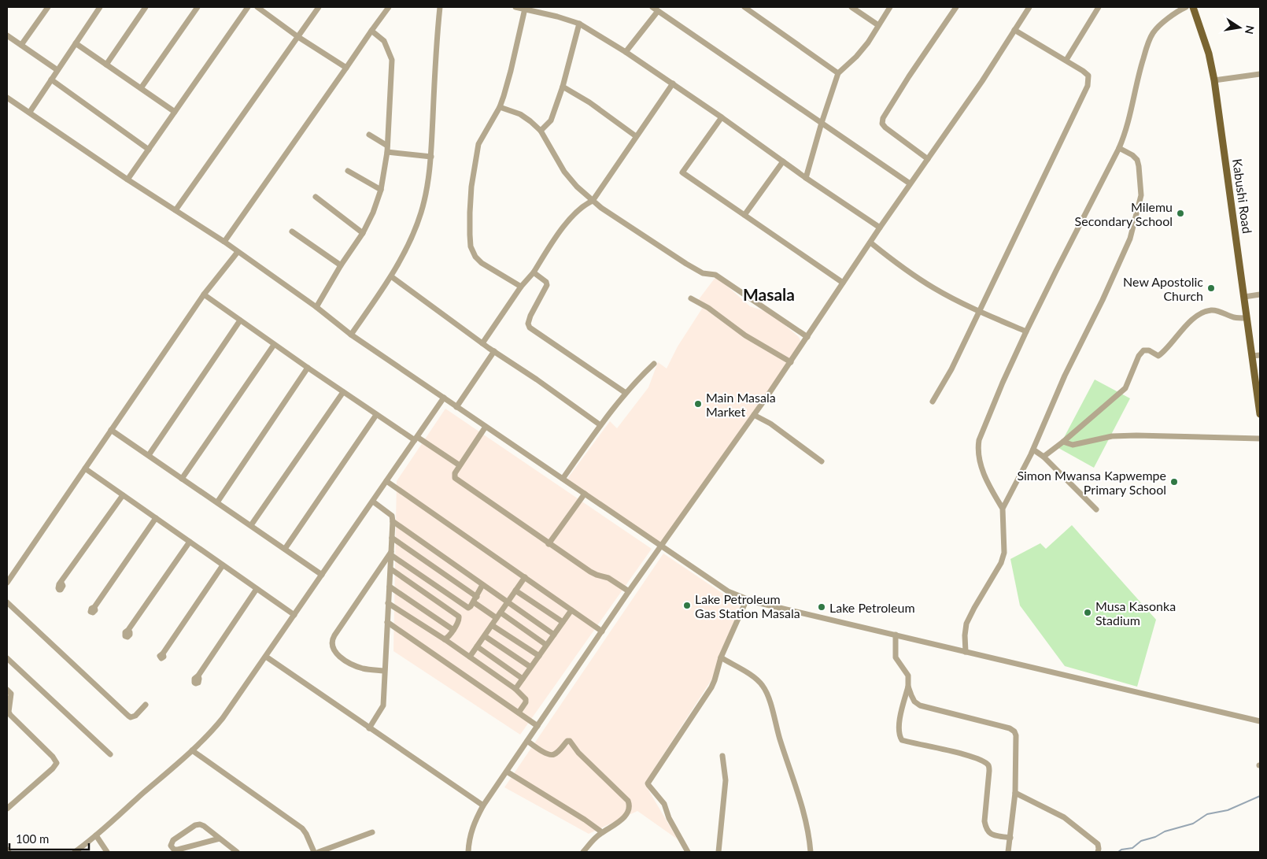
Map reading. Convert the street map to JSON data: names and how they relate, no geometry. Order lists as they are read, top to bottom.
{
  "streets": {
    "main road": ["Kabushi Road"]
  },
  "districts": ["Masala"],
  "places": [
    "Milemu Secondary School",
    "New Apostolic Church",
    "Main Masala Market",
    "Simon Mwansa Kapwempe Primary School",
    "Lake Petroleum Gas Station Masala",
    "Lake Petroleum",
    "Musa Kasonka Stadium"
  ],
  "scale_bar": "100 m",
  "north": "right"
}
